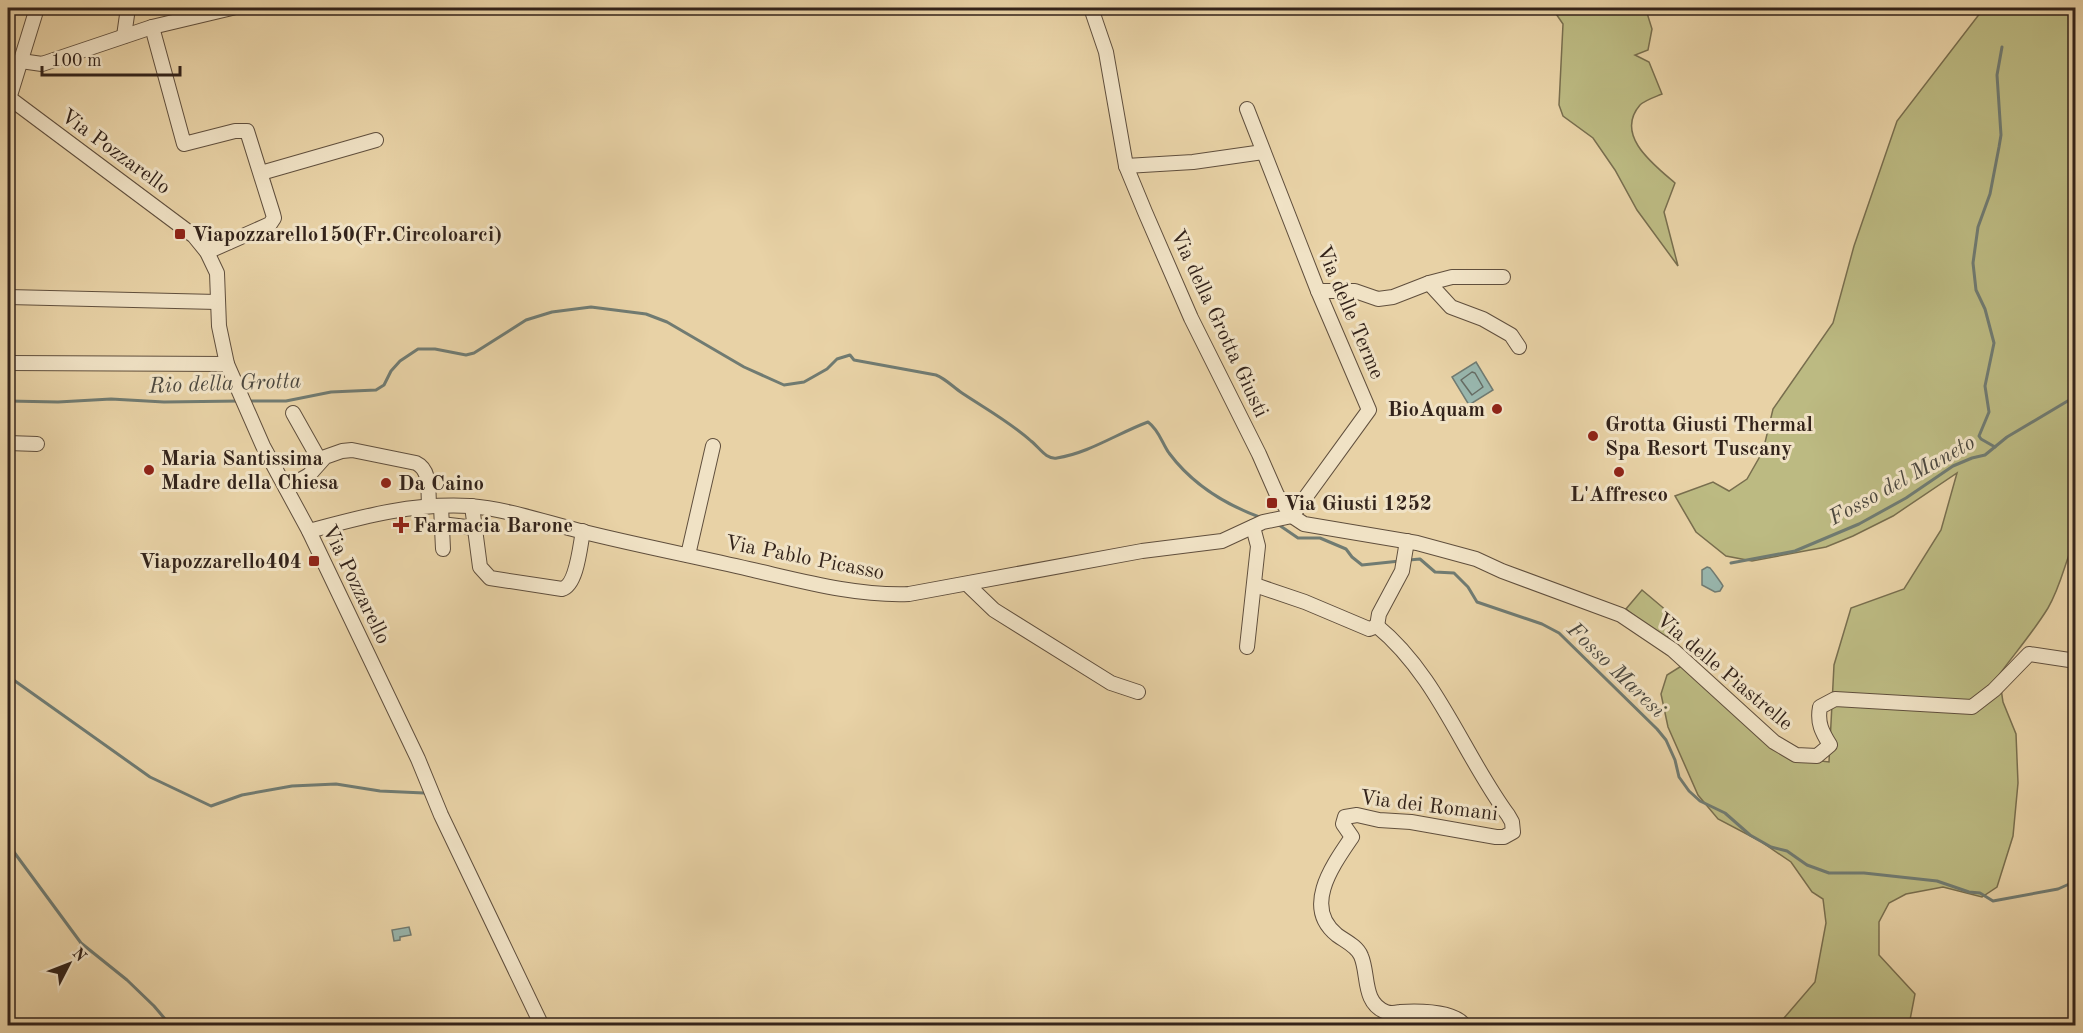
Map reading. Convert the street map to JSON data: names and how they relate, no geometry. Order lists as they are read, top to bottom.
{
  "streets": {
    "street": [
      "Via Pozzarello",
      "Via delle Terme",
      "Via della Grotta Giusti",
      "Via Pablo Picasso",
      "Via delle Piastrelle",
      "Via dei Romani"
    ]
  },
  "crossings": [
    ["Via Pozzarello", "Via Pablo Picasso"],
    ["Via delle Terme", "Via della Grotta Giusti"],
    ["Via delle Terme", "Via Pablo Picasso"],
    ["Via della Grotta Giusti", "Via Pablo Picasso"]
  ],
  "water": ["Rio della Grotta", "Fosso del Maneto", "Fosso Maresi"],
  "places": {
    "transit": ["Viapozzarello150(Fr.Circoloarci)", "Via Giusti 1252", "Viapozzarello404"],
    "other": [
      "BioAquam",
      "Grotta Giusti Thermal Spa Resort Tuscany",
      "Maria Santissima Madre della Chiesa",
      "L'Affresco",
      "Da Caino"
    ],
    "health": ["Farmacia Barone"]
  },
  "scale_bar": "100 m",
  "north": "top right"
}
